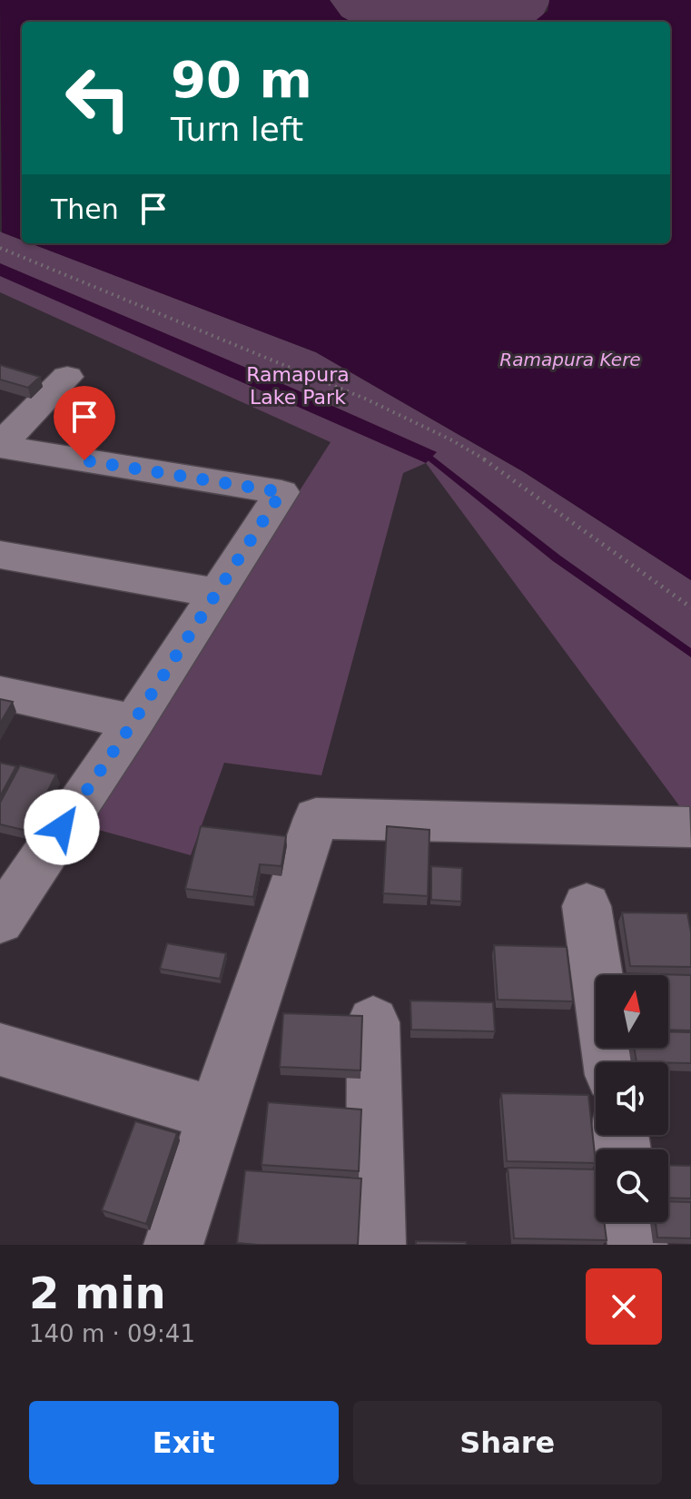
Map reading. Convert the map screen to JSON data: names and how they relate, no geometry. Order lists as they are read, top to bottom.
{
  "water": ["Ramapura Kere"],
  "parks": ["Ramapura Lake Park"],
  "north": "top",
  "page": {
    "turn": ["90 m", "Turn left"],
    "then": "Then",
    "heading": ["2 min", "140 m · 09:41"],
    "buttons": ["Exit", "Share"]
  }
}
